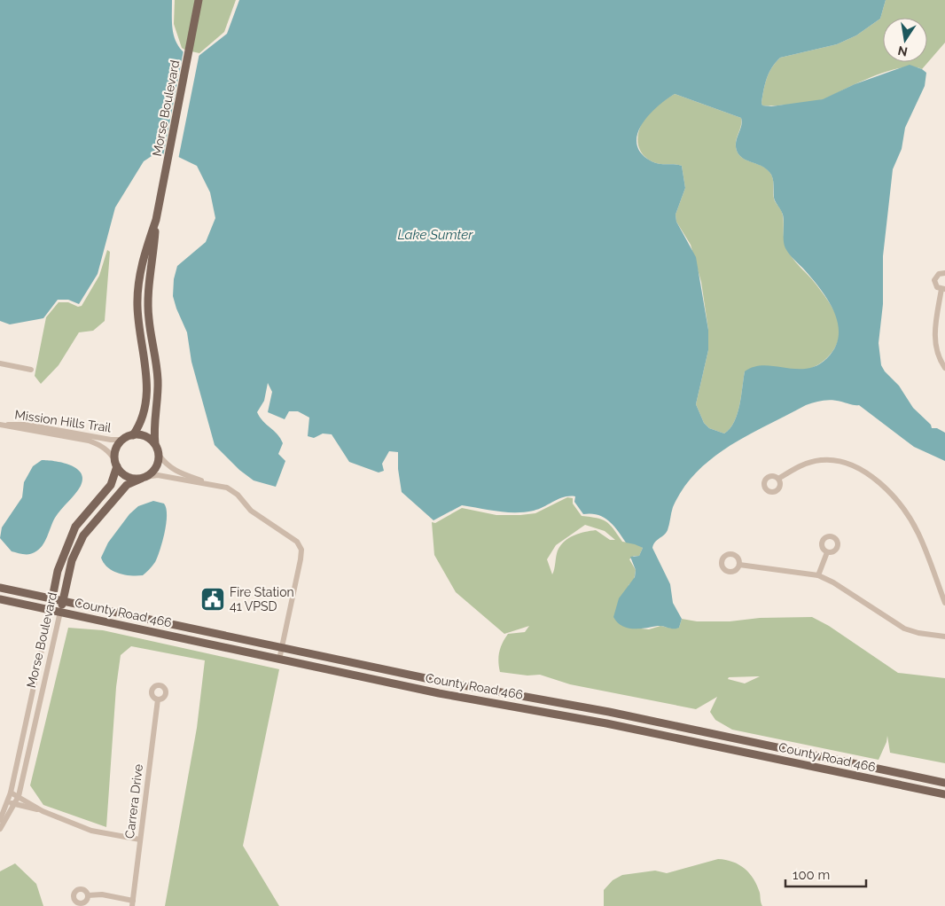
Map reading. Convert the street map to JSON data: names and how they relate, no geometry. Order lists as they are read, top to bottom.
{
  "streets": {
    "main road": ["Morse Boulevard", "County Road 466"],
    "street": ["Mission Hills Trail", "Carrera Drive"]
  },
  "crossings": [
    ["Morse Boulevard", "Mission Hills Trail"],
    ["Morse Boulevard", "County Road 466"]
  ],
  "water": ["Lake Sumter"],
  "places": {
    "public building": ["Fire Station 41 VPSD"]
  },
  "scale_bar": "100 m",
  "north": "bottom"
}
